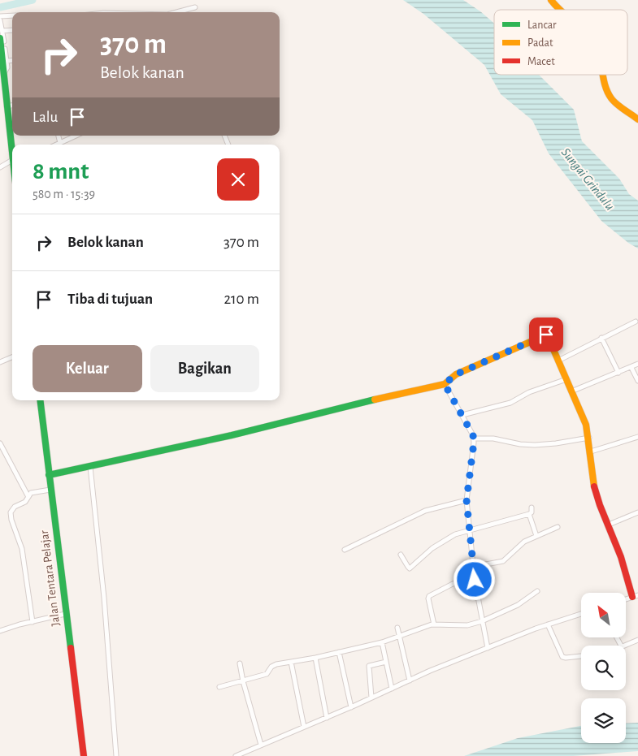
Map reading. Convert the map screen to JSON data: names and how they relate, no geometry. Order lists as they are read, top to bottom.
{
  "streets": {
    "street": ["Jalan Tentara Pelajar"]
  },
  "water": ["Sungai Grindulu"],
  "legend": ["Lancar", "Padat", "Macet"],
  "north": "top left",
  "page": {
    "turn": ["370 m", "Belok kanan"],
    "then": "Lalu",
    "heading": ["8 mnt", "580 m · 15:39"],
    "list": [
      {
        "name": "Belok kanan",
        "value": "370 m"
      },
      {
        "name": "Tiba di tujuan",
        "value": "210 m"
      }
    ],
    "buttons": ["Keluar", "Bagikan"]
  }
}
